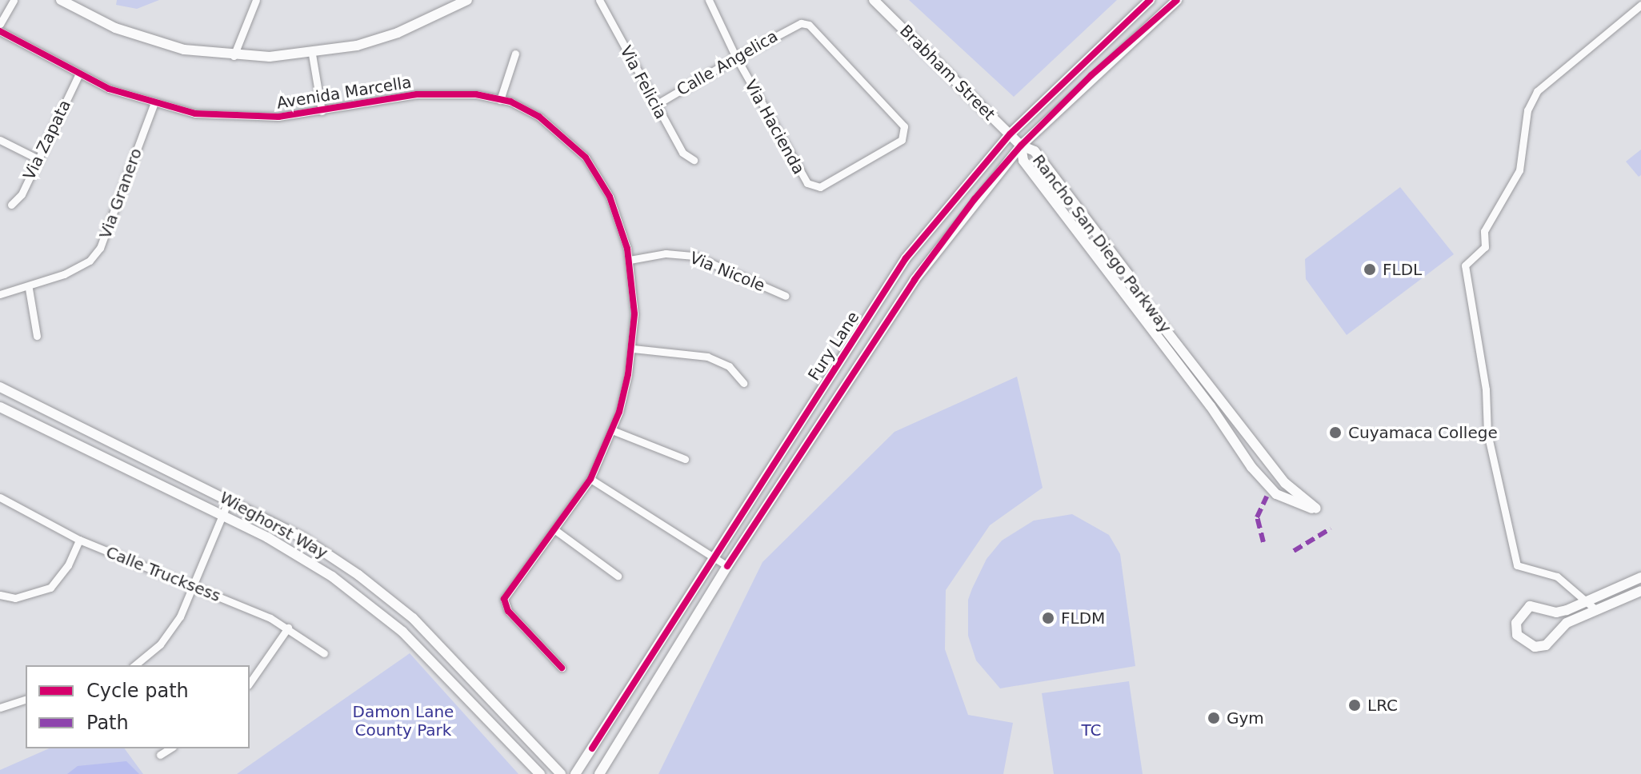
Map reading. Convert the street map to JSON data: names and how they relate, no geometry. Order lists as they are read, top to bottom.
{
  "streets": {
    "street": [
      "Calle Angelica",
      "Brabham Street",
      "Via Felicia",
      "Avenida Marcella",
      "Via Hacienda",
      "Via Zapata",
      "Via Granero",
      "Rancho San Diego Parkway",
      "Via Nicole",
      "Fury Lane",
      "Wieghorst Way",
      "Calle Trucksess"
    ]
  },
  "crossings": [
    ["Calle Angelica", "Via Felicia"],
    ["Calle Angelica", "Via Hacienda"],
    ["Brabham Street", "Rancho San Diego Parkway"],
    ["Brabham Street", "Fury Lane"],
    ["Avenida Marcella", "Via Zapata"],
    ["Avenida Marcella", "Via Granero"],
    ["Avenida Marcella", "Via Nicole"],
    ["Rancho San Diego Parkway", "Fury Lane"]
  ],
  "parks": ["Damon Lane County Park", "TC"],
  "places": [
    "FLDL",
    "Cuyamaca College",
    "FLDM",
    "LRC",
    "Gym"
  ],
  "legend": ["Cycle path", "Path"]
}
